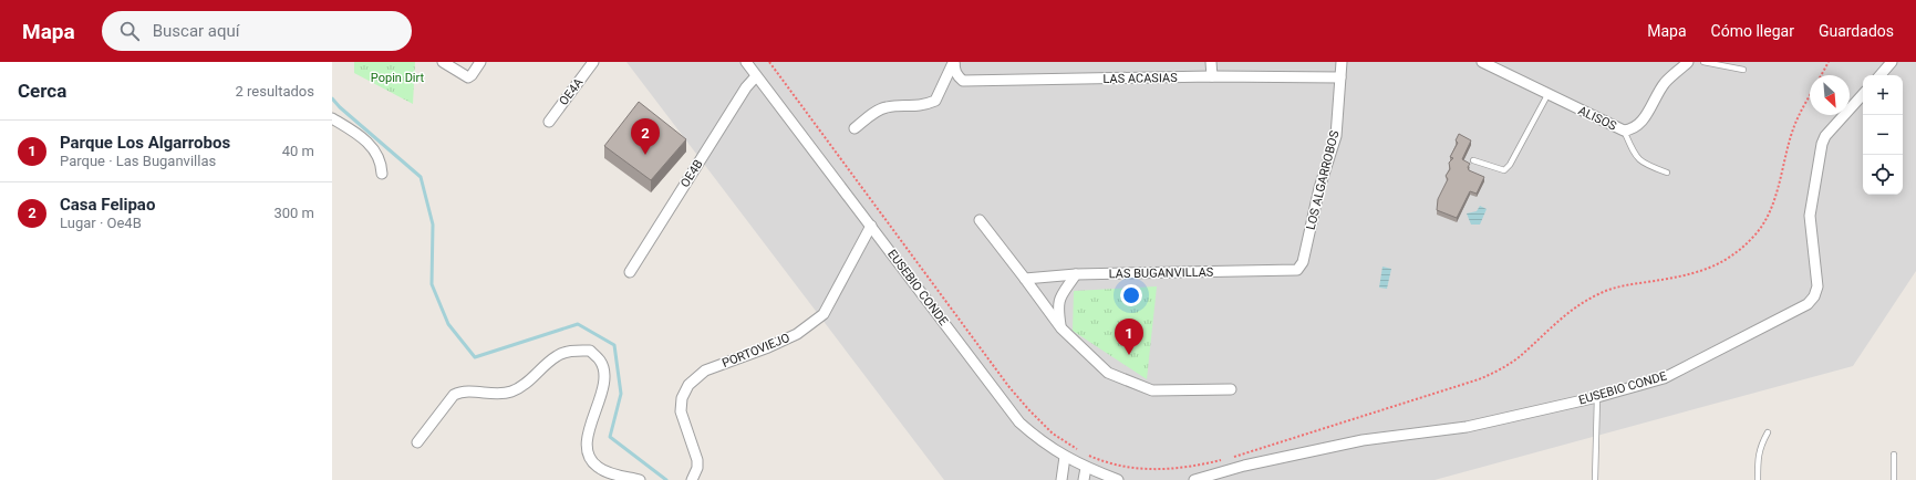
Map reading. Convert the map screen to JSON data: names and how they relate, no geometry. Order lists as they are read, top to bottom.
{
  "streets": {
    "street": [
      "LAS ACASIAS",
      "OE4A",
      "ALISOS",
      "OE4B",
      "LOS ALGARROBOS",
      "LAS BUGANVILLAS",
      "EUSEBIO CONDE",
      "PORTOVIEJO"
    ]
  },
  "crossings": [
    ["LAS ACASIAS", "LOS ALGARROBOS"],
    ["OE4B", "EUSEBIO CONDE"],
    ["LOS ALGARROBOS", "LAS BUGANVILLAS"],
    ["EUSEBIO CONDE", "PORTOVIEJO"]
  ],
  "parks": ["Popin Dirt"],
  "north": "bottom right",
  "page": {
    "header": "Mapa",
    "search": "Buscar aquí",
    "nav": ["Mapa", "Cómo llegar", "Guardados"],
    "heading": ["Cerca", "2 resultados"],
    "map_buttons": ["+", "−"],
    "pins": ["2", "1"],
    "list": [
      {
        "mark": "1",
        "name": "Parque Los Algarrobos",
        "note": "Parque · Las Buganvillas",
        "value": "40 m"
      },
      {
        "mark": "2",
        "name": "Casa Felipao",
        "note": "Lugar · Oe4B",
        "value": "300 m"
      }
    ]
  }
}
